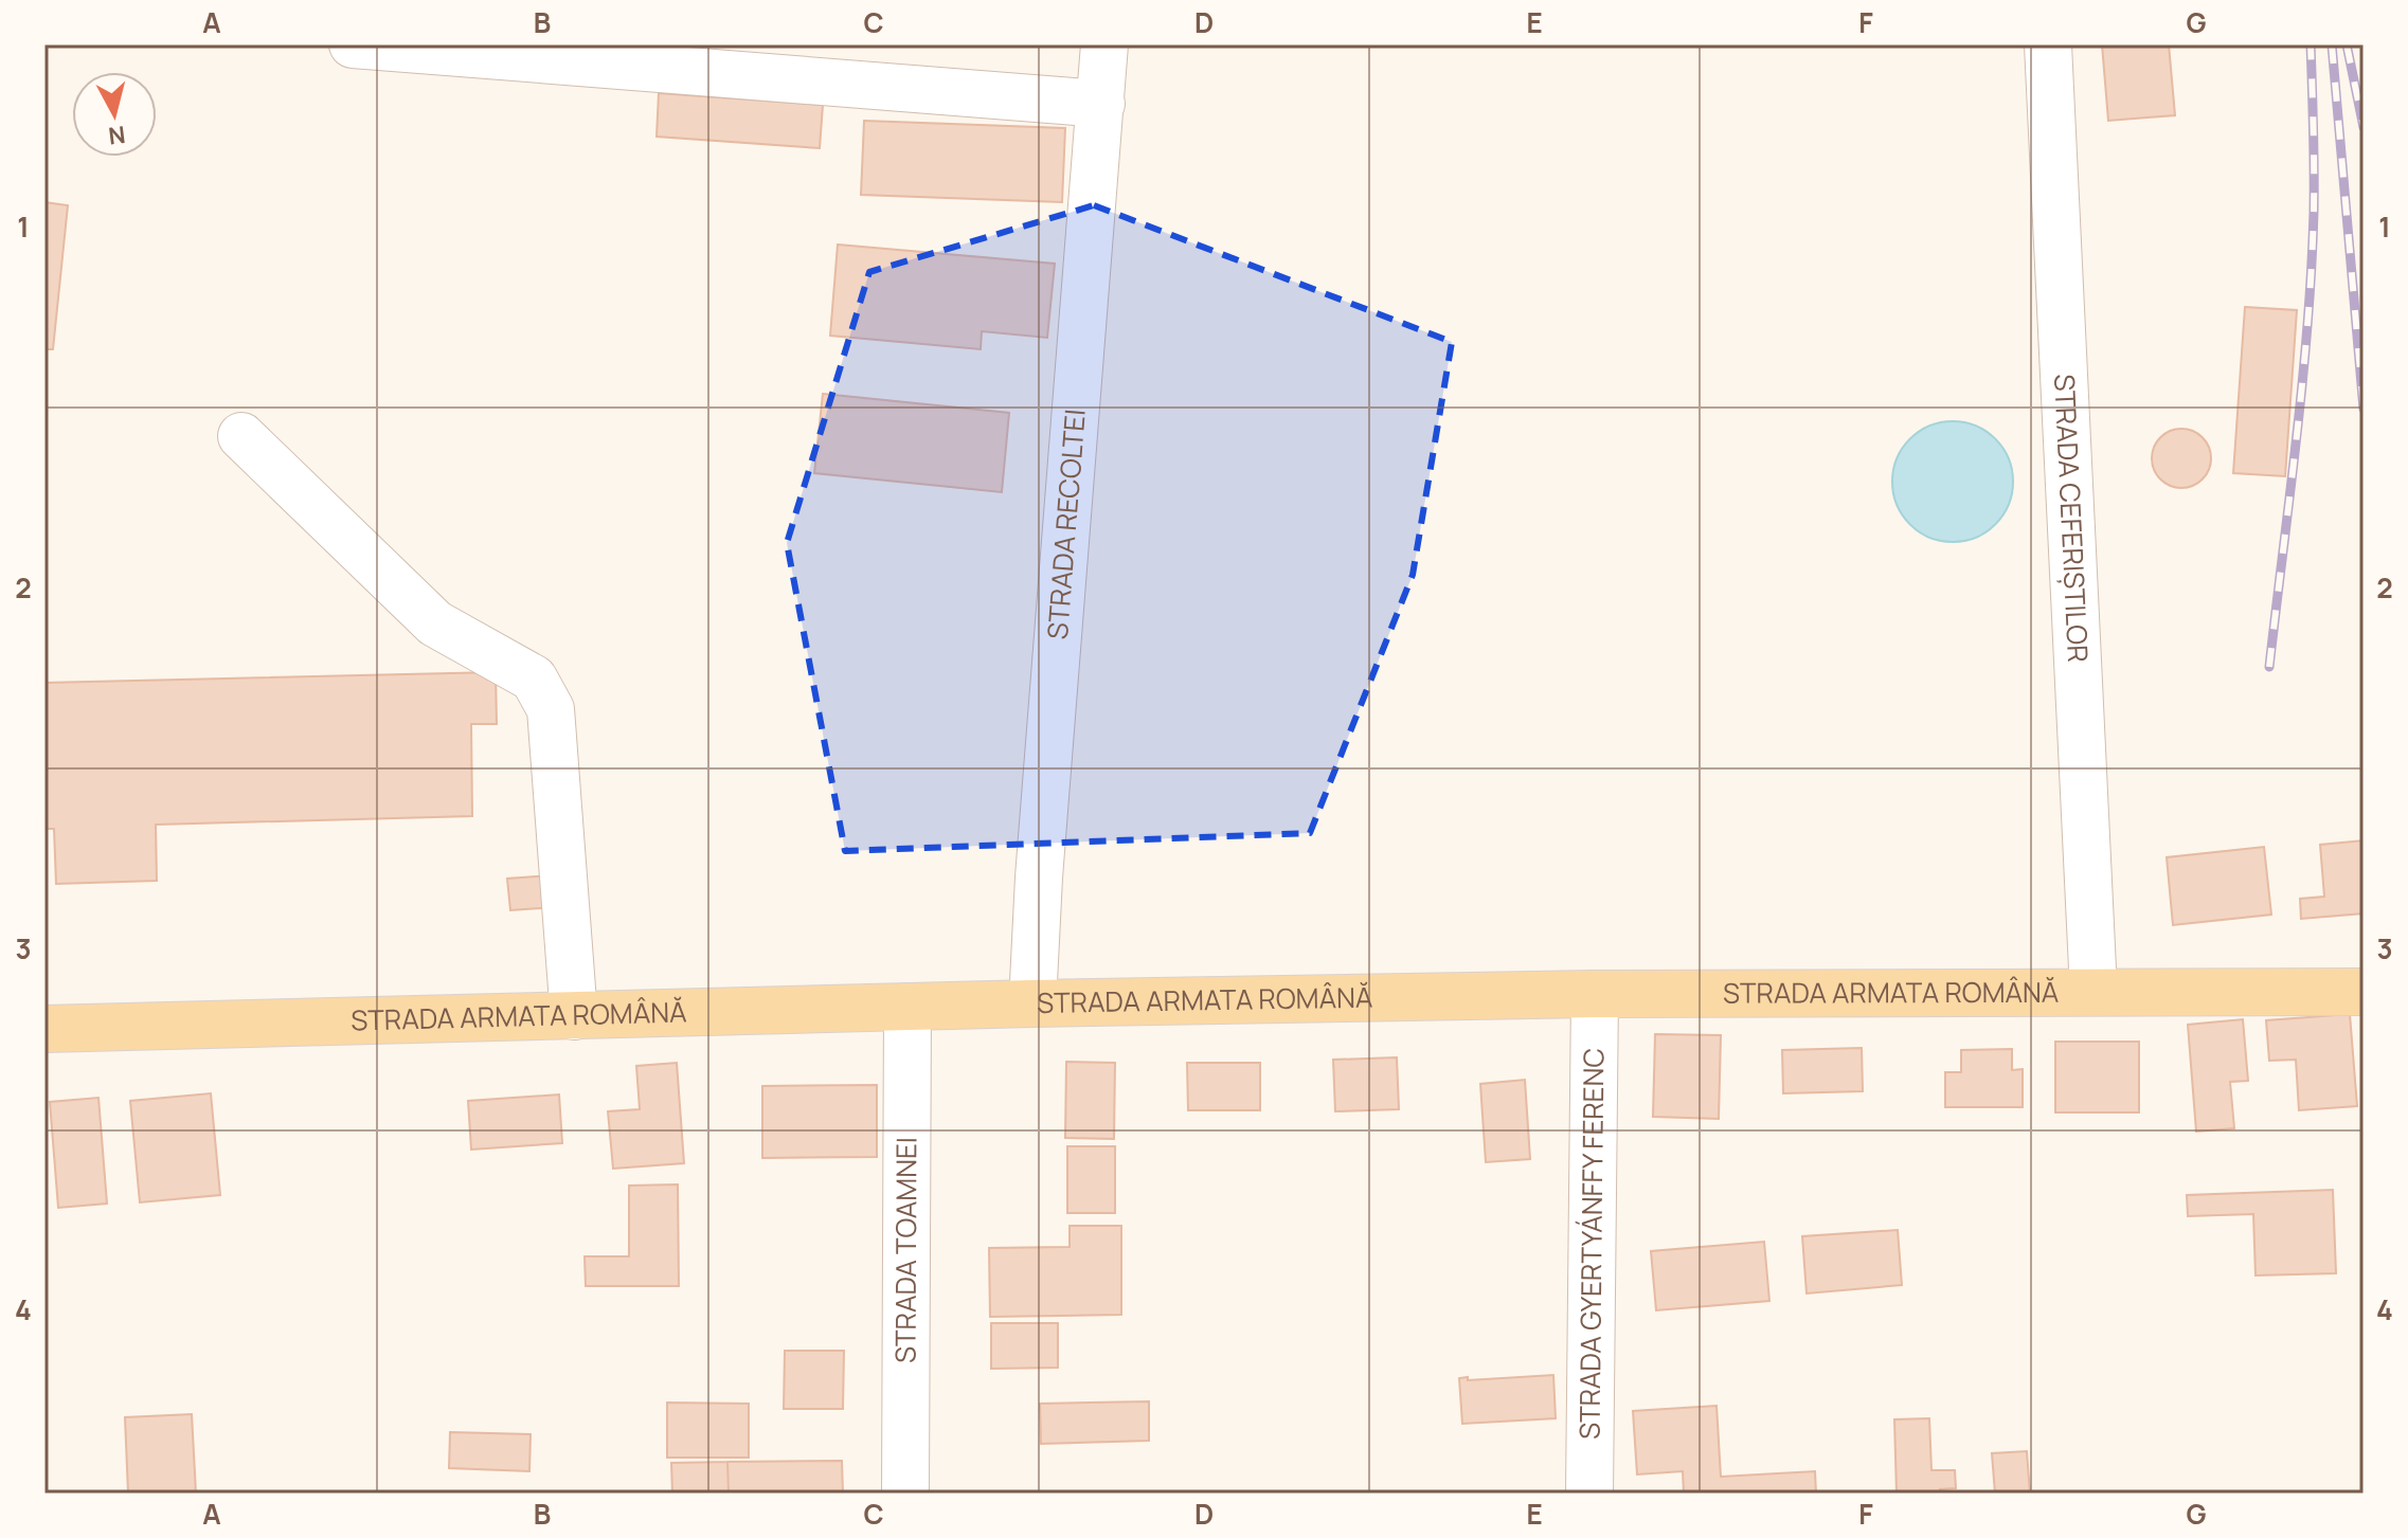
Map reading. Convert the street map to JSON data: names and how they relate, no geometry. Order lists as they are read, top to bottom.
{
  "streets": {
    "main road": ["STRADA ARMATA ROMÂNĂ"],
    "street": [
      "STRADA CEFERIȘTILOR",
      "STRADA RECOLTEI",
      "STRADA GYERTYÁNFFY FERENC",
      "STRADA TOAMNEI"
    ]
  },
  "crossings": [
    ["STRADA CEFERIȘTILOR", "STRADA ARMATA ROMÂNĂ"],
    ["STRADA RECOLTEI", "STRADA ARMATA ROMÂNĂ"],
    ["STRADA ARMATA ROMÂNĂ", "STRADA GYERTYÁNFFY FERENC"],
    ["STRADA ARMATA ROMÂNĂ", "STRADA TOAMNEI"]
  ],
  "north": "bottom",
  "grid": {
    "columns": [
      "A",
      "B",
      "C",
      "D",
      "E",
      "F",
      "G"
    ],
    "rows": [
      "1",
      "2",
      "3",
      "4"
    ]
  }
}
